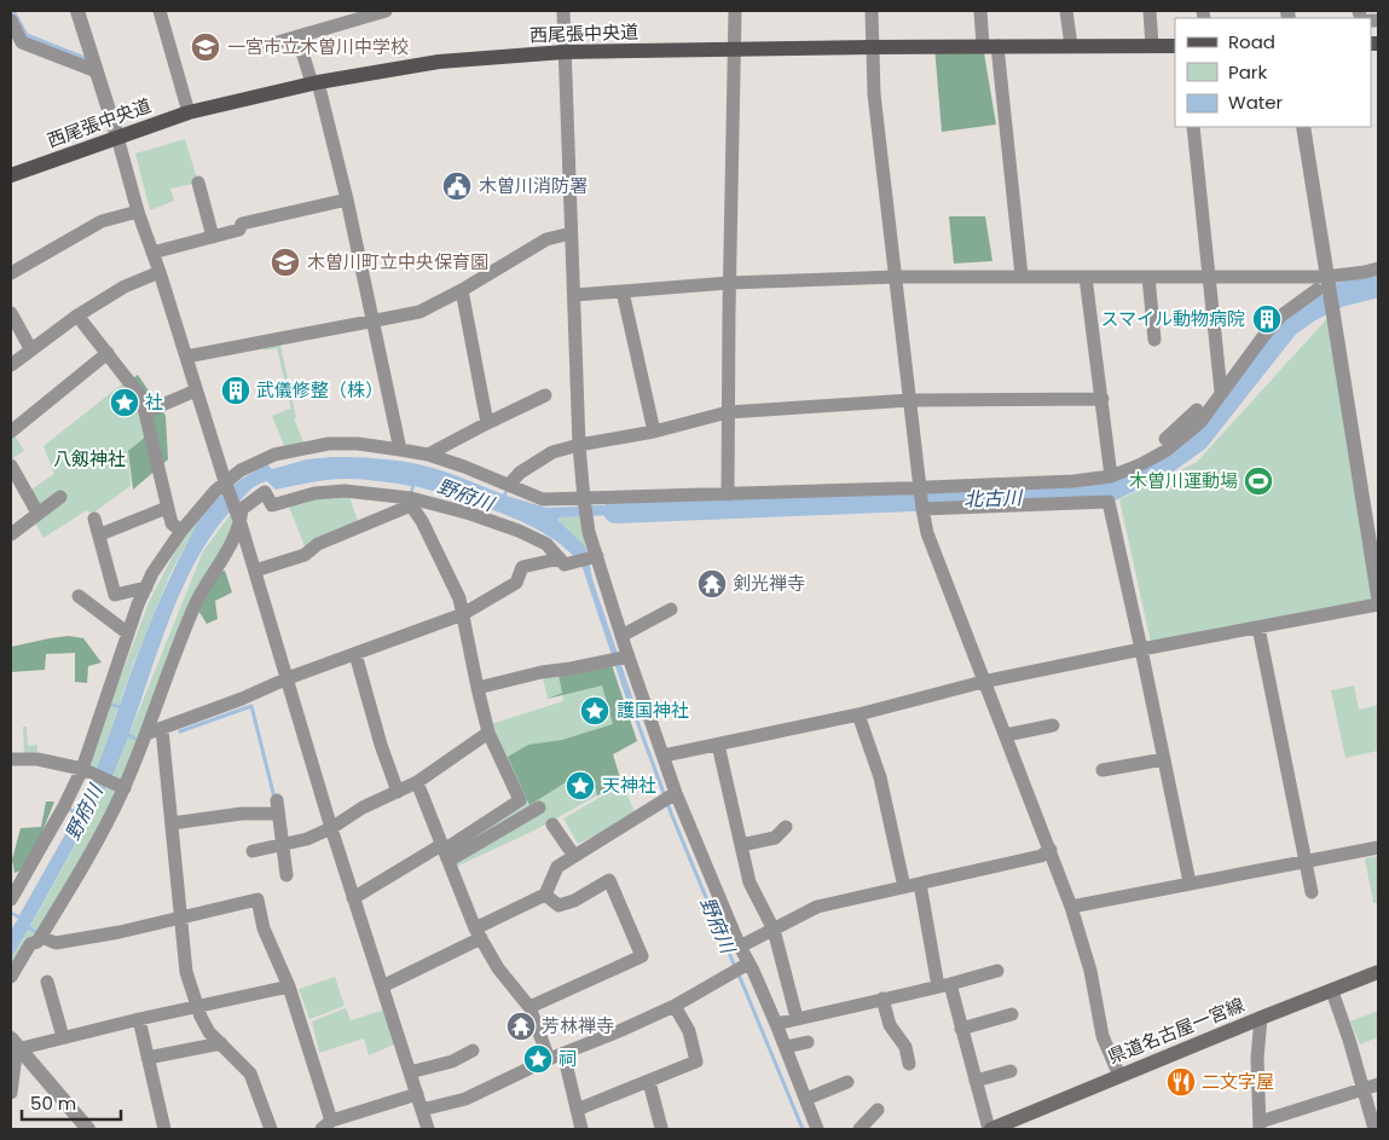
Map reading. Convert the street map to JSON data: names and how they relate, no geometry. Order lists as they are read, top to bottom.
{
  "streets": {
    "main road": ["西尾張中央道", "県道名古屋一宮線"]
  },
  "water": ["野府川", "北古川"],
  "parks": ["八剱神社"],
  "places": {
    "school or university": ["一宮市立木曽川中学校", "木曽川町立中央保育園"],
    "public building": ["木曽川消防署"],
    "building": ["スマイル動物病院", "武儀修整（株）"],
    "place": [
      "社",
      "護国神社",
      "天神社",
      "祠"
    ],
    "sports": ["木曽川運動場"],
    "temple": ["剣光禅寺", "芳林禅寺"],
    "restaurant": ["二文字屋"]
  },
  "legend": ["Road", "Park", "Water"],
  "scale_bar": "50 m"
}
